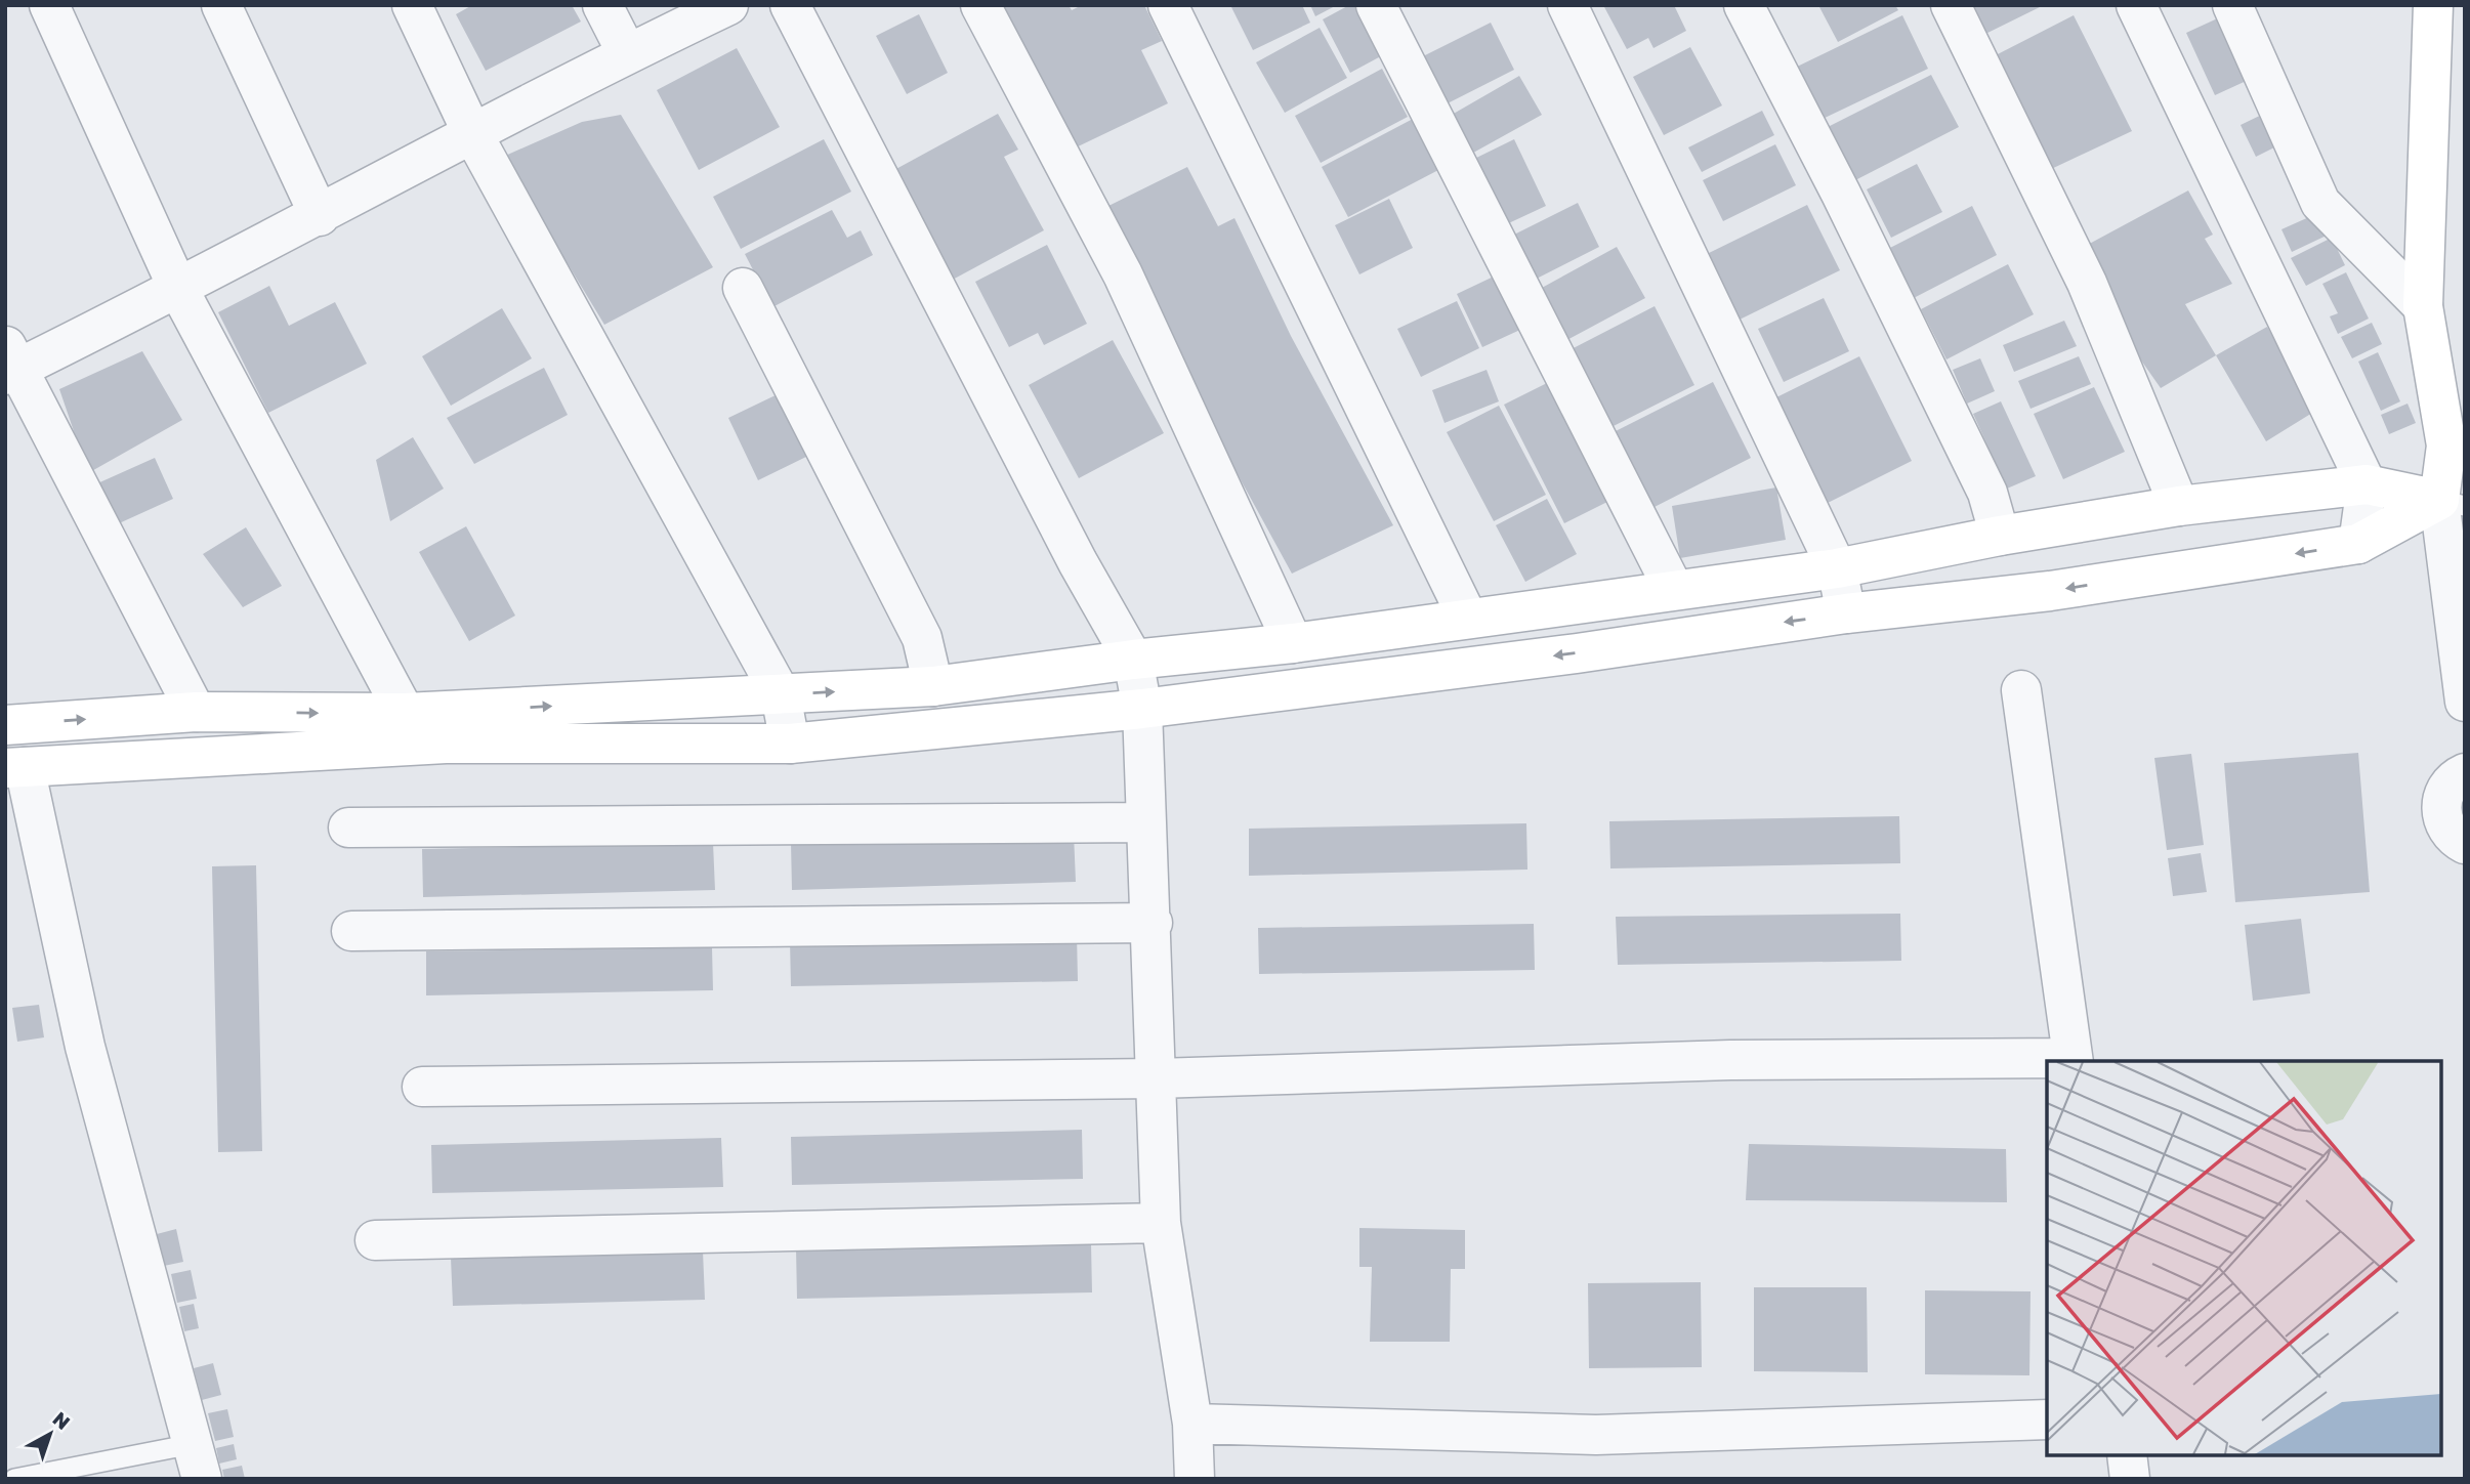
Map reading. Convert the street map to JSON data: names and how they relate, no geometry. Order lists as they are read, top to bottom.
{
  "north": "top right"
}
